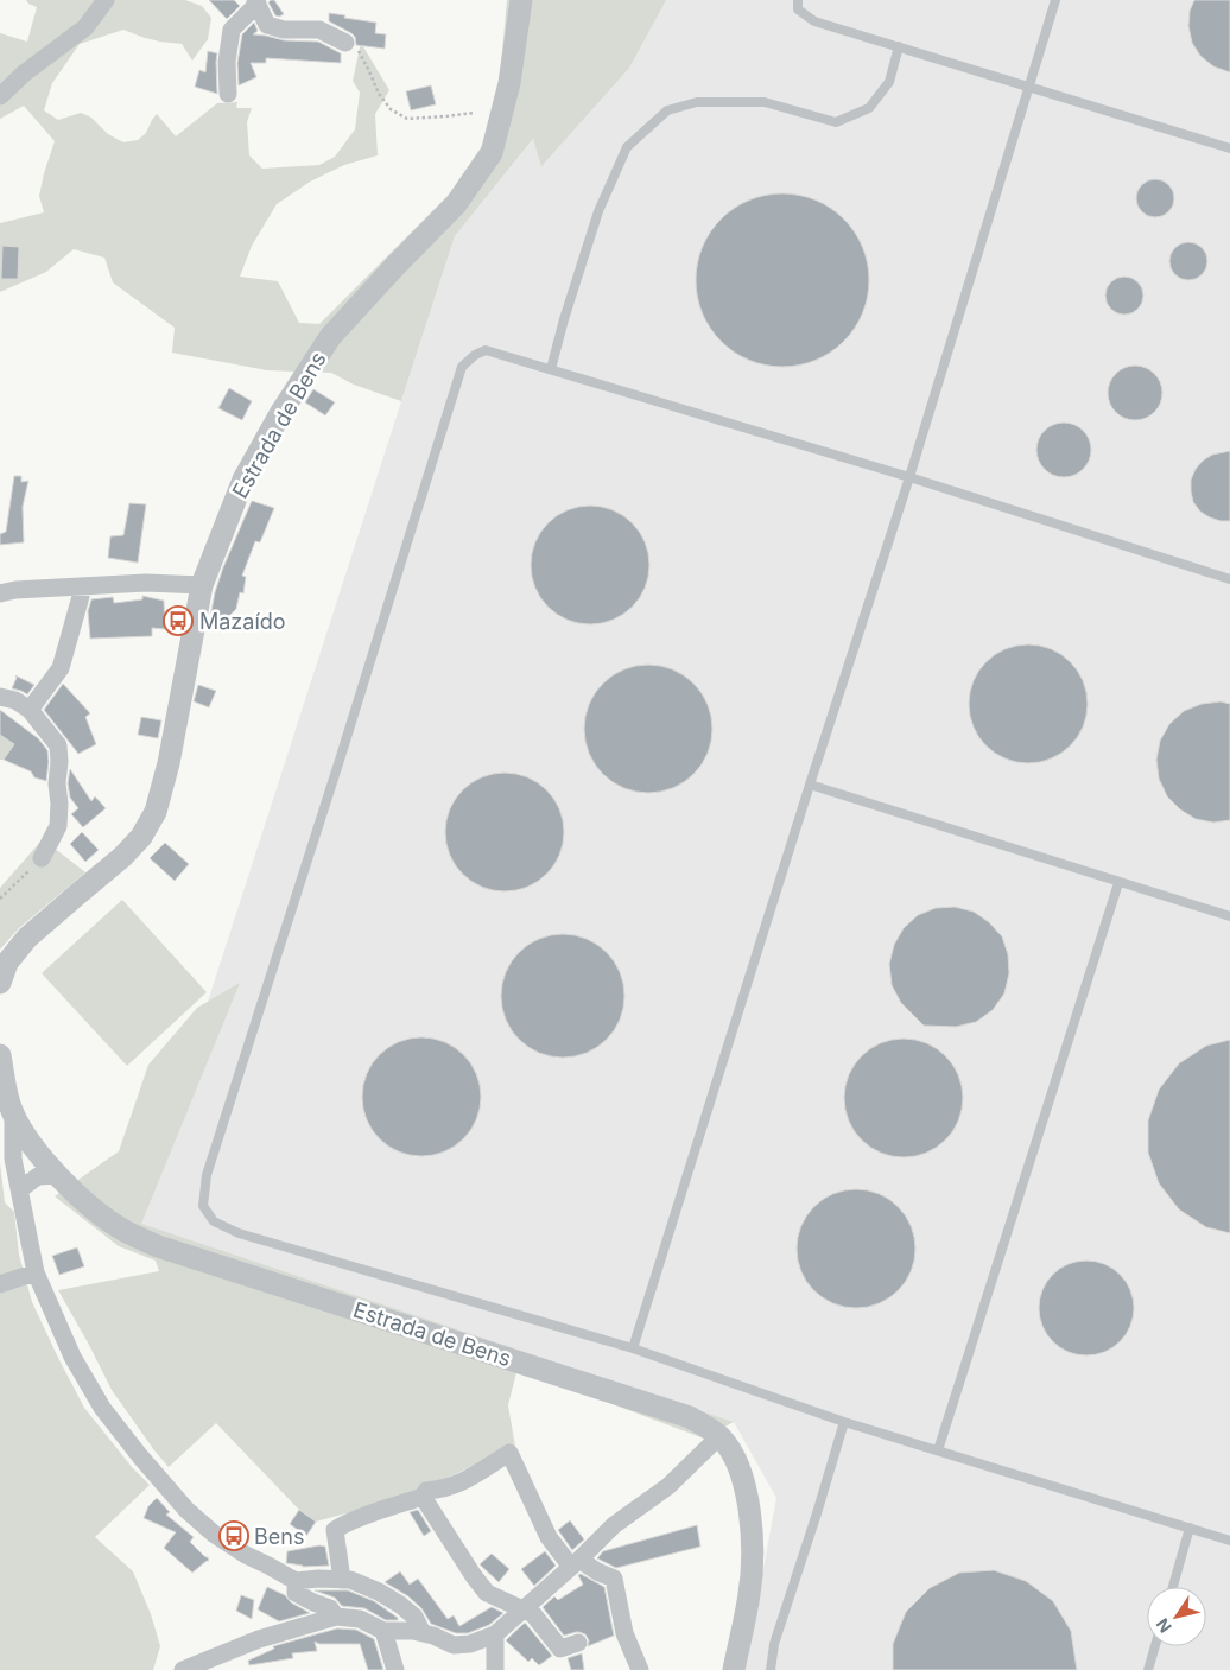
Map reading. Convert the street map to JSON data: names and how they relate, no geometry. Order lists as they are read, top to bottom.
{
  "streets": {
    "street": ["Estrada de Bens"]
  },
  "places": {
    "bus stop": ["Mazaído", "Bens"]
  },
  "north": "bottom left"
}
